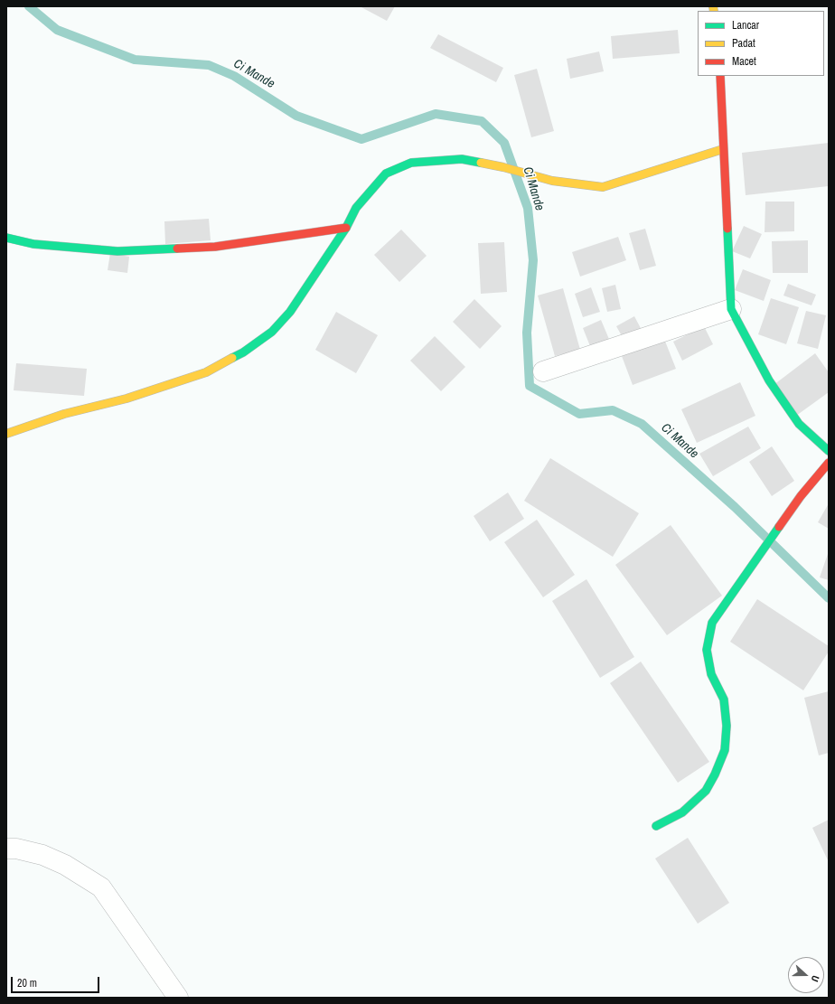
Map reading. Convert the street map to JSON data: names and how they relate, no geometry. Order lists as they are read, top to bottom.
{
  "water": ["Ci Mande"],
  "legend": ["Lancar", "Padat", "Macet"],
  "scale_bar": "20 m",
  "north": "right"
}
